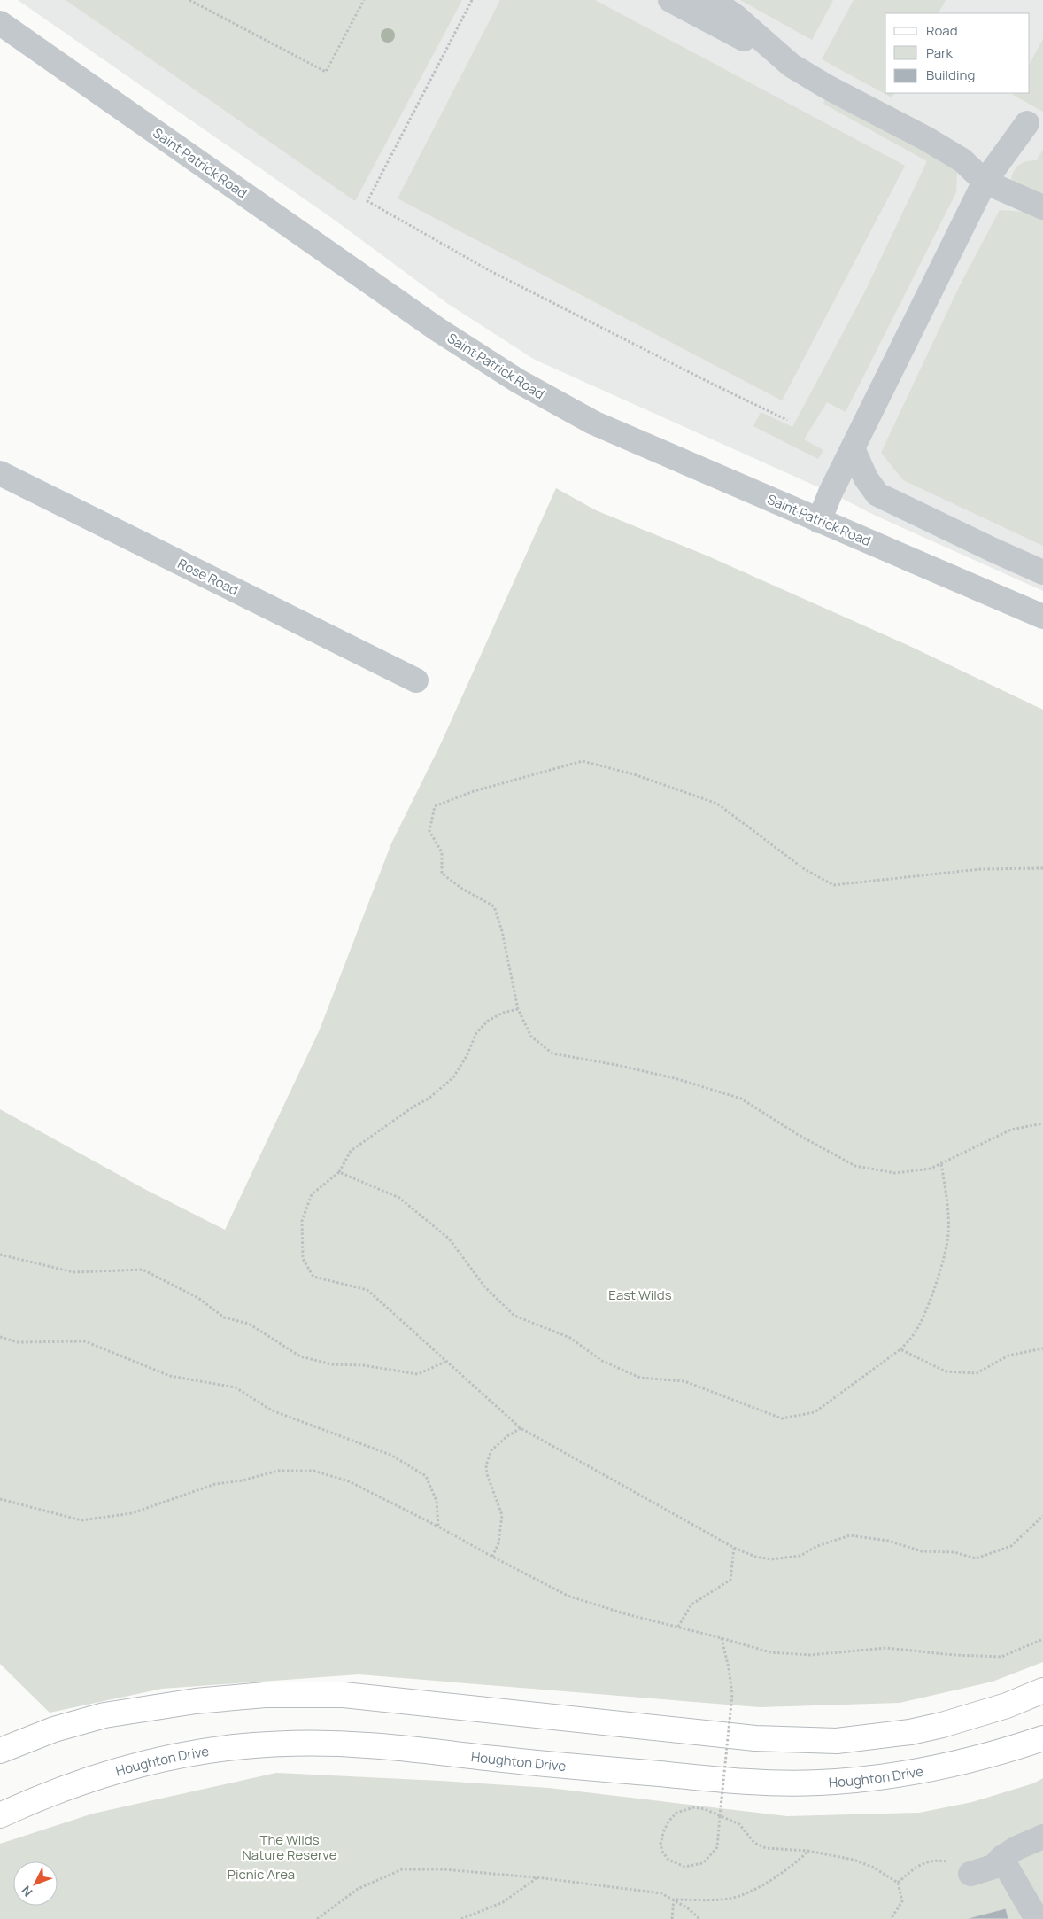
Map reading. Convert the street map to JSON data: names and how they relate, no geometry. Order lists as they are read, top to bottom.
{
  "streets": {
    "main road": ["Houghton Drive"],
    "street": ["Saint Patrick Road", "Rose Road"]
  },
  "parks": ["East Wilds", "The Wilds Nature Reserve", "Picnic Area"],
  "legend": ["Road", "Park", "Building"],
  "north": "bottom left"
}
